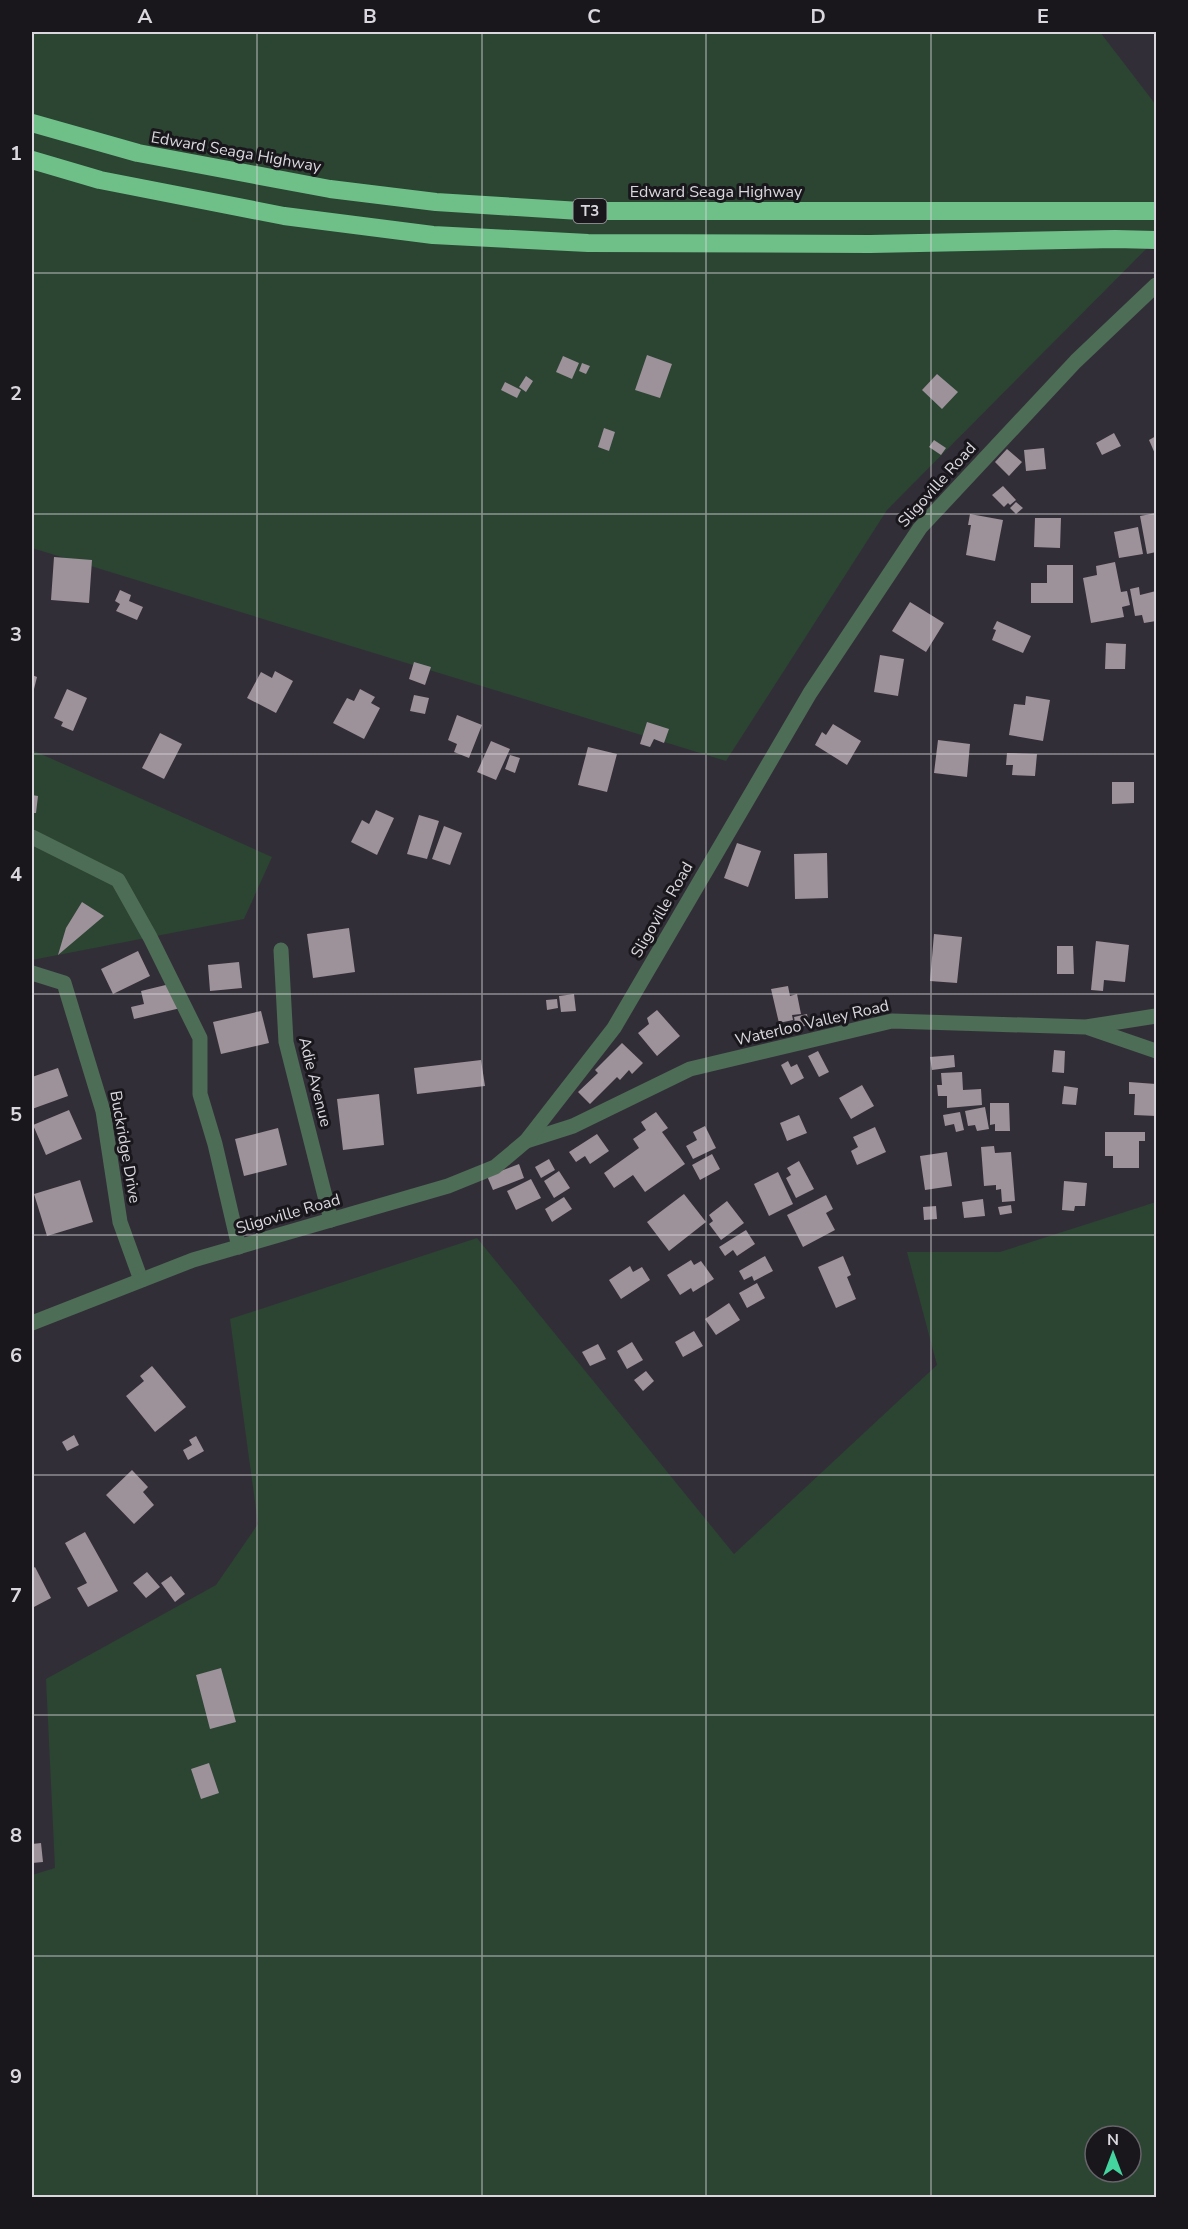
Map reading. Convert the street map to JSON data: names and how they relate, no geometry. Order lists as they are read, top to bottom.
{
  "streets": {
    "highway": ["Edward Seaga Highway", "T3"],
    "street": [
      "Sligoville Road",
      "Waterloo Valley Road",
      "Adie Avenue",
      "Buckridge Drive"
    ]
  },
  "crossings": [
    ["Sligoville Road", "Waterloo Valley Road"],
    ["Sligoville Road", "Adie Avenue"],
    ["Sligoville Road", "Buckridge Drive"]
  ],
  "north": "top",
  "grid": {
    "columns": [
      "A",
      "B",
      "C",
      "D",
      "E"
    ],
    "rows": [
      "1",
      "2",
      "3",
      "4",
      "5",
      "6",
      "7",
      "8",
      "9"
    ]
  }
}
